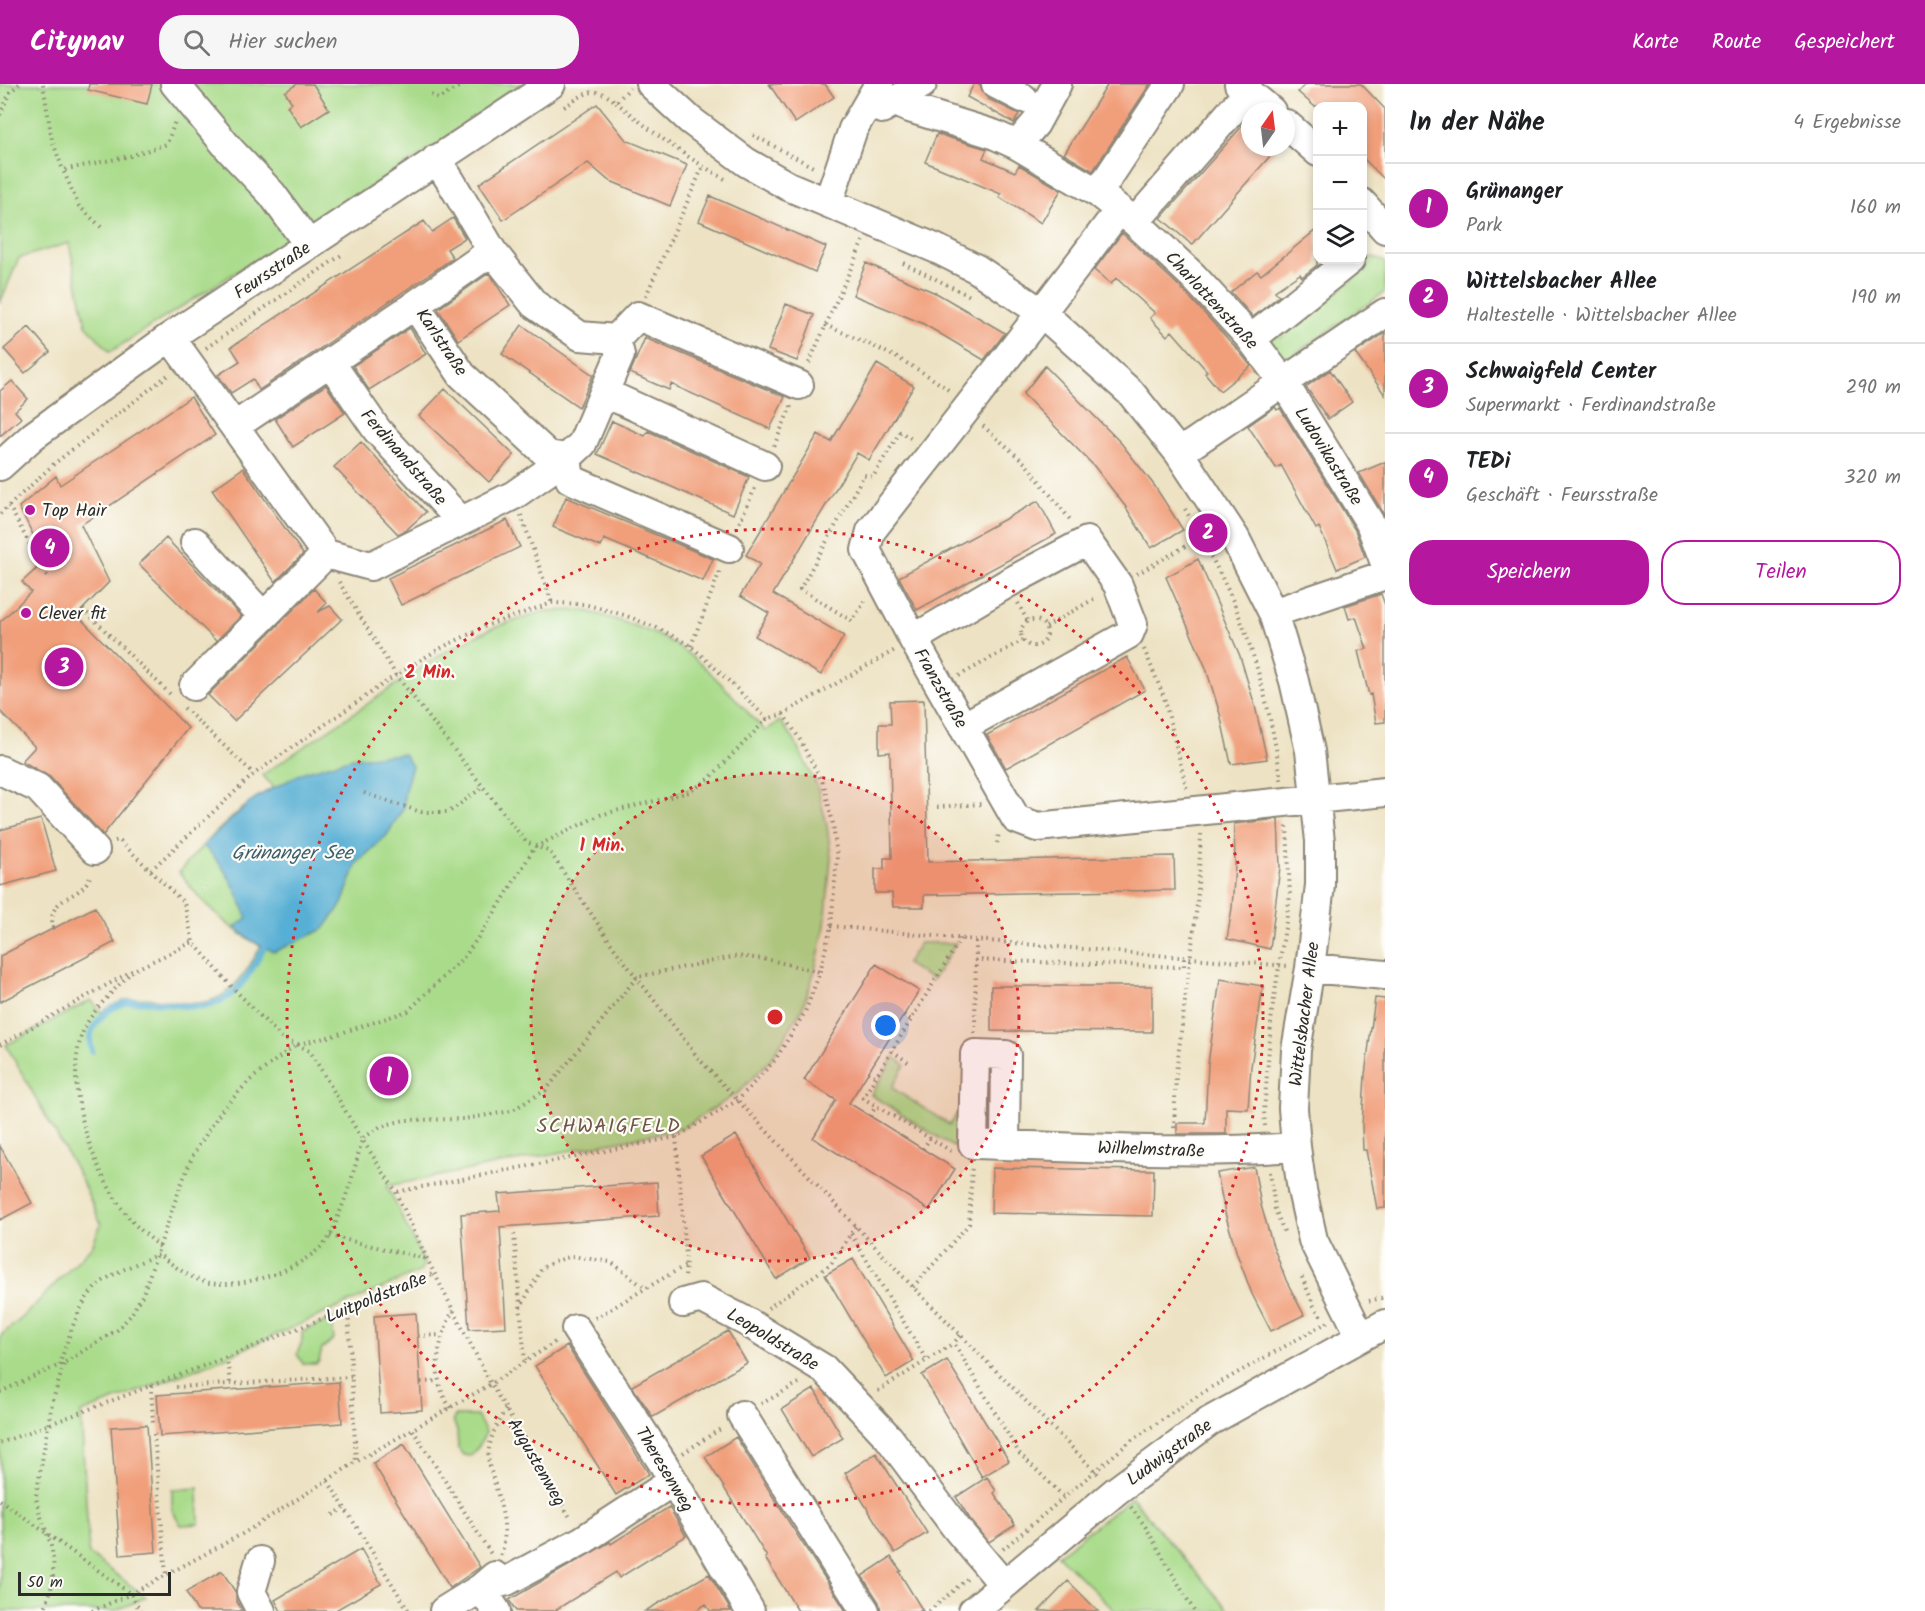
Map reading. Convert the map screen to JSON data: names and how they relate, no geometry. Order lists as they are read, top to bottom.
{
  "streets": {
    "street": [
      "Feursstraße",
      "Charlottenstraße",
      "Karlstraße",
      "Ludovikastraße",
      "Ferdinandstraße",
      "Franzstraße",
      "Wittelsbacher Allee",
      "Wilhelmstraße",
      "Leopoldstraße",
      "Ludwigstraße",
      "Theresenweg"
    ],
    "path": ["Luitpoldstraße", "Augustenweg"]
  },
  "crossings": [
    ["Charlottenstraße", "Ludovikastraße"],
    ["Karlstraße", "Ferdinandstraße"],
    ["Franzstraße", "Wittelsbacher Allee"],
    ["Wittelsbacher Allee", "Wilhelmstraße"],
    ["Wittelsbacher Allee", "Ludwigstraße"],
    ["Luitpoldstraße", "Augustenweg"],
    ["Leopoldstraße", "Ludwigstraße"]
  ],
  "districts": ["SCHWAIGFELD"],
  "water": ["Grünanger See"],
  "places": ["Top Hair", "Clever fit"],
  "scale_bar": "50 m",
  "north": "top",
  "page": {
    "header": "Citynav",
    "search": "Hier suchen",
    "nav": ["Karte", "Route", "Gespeichert"],
    "heading": ["In der Nähe", "4 Ergebnisse"],
    "map_buttons": ["+", "−"],
    "list": [
      {
        "mark": "1",
        "name": "Grünanger",
        "note": "Park",
        "value": "160 m"
      },
      {
        "mark": "2",
        "name": "Wittelsbacher Allee",
        "note": "Haltestelle · Wittelsbacher Allee",
        "value": "190 m"
      },
      {
        "mark": "3",
        "name": "Schwaigfeld Center",
        "note": "Supermarkt · Ferdinandstraße",
        "value": "290 m"
      },
      {
        "mark": "4",
        "name": "TEDi",
        "note": "Geschäft · Feursstraße",
        "value": "320 m"
      }
    ],
    "pins": [
      "2",
      "4",
      "3",
      "1"
    ],
    "buttons": ["Speichern", "Teilen"],
    "scale": "50 m"
  },
  "rings": ["2 Min.", "1 Min."]
}
